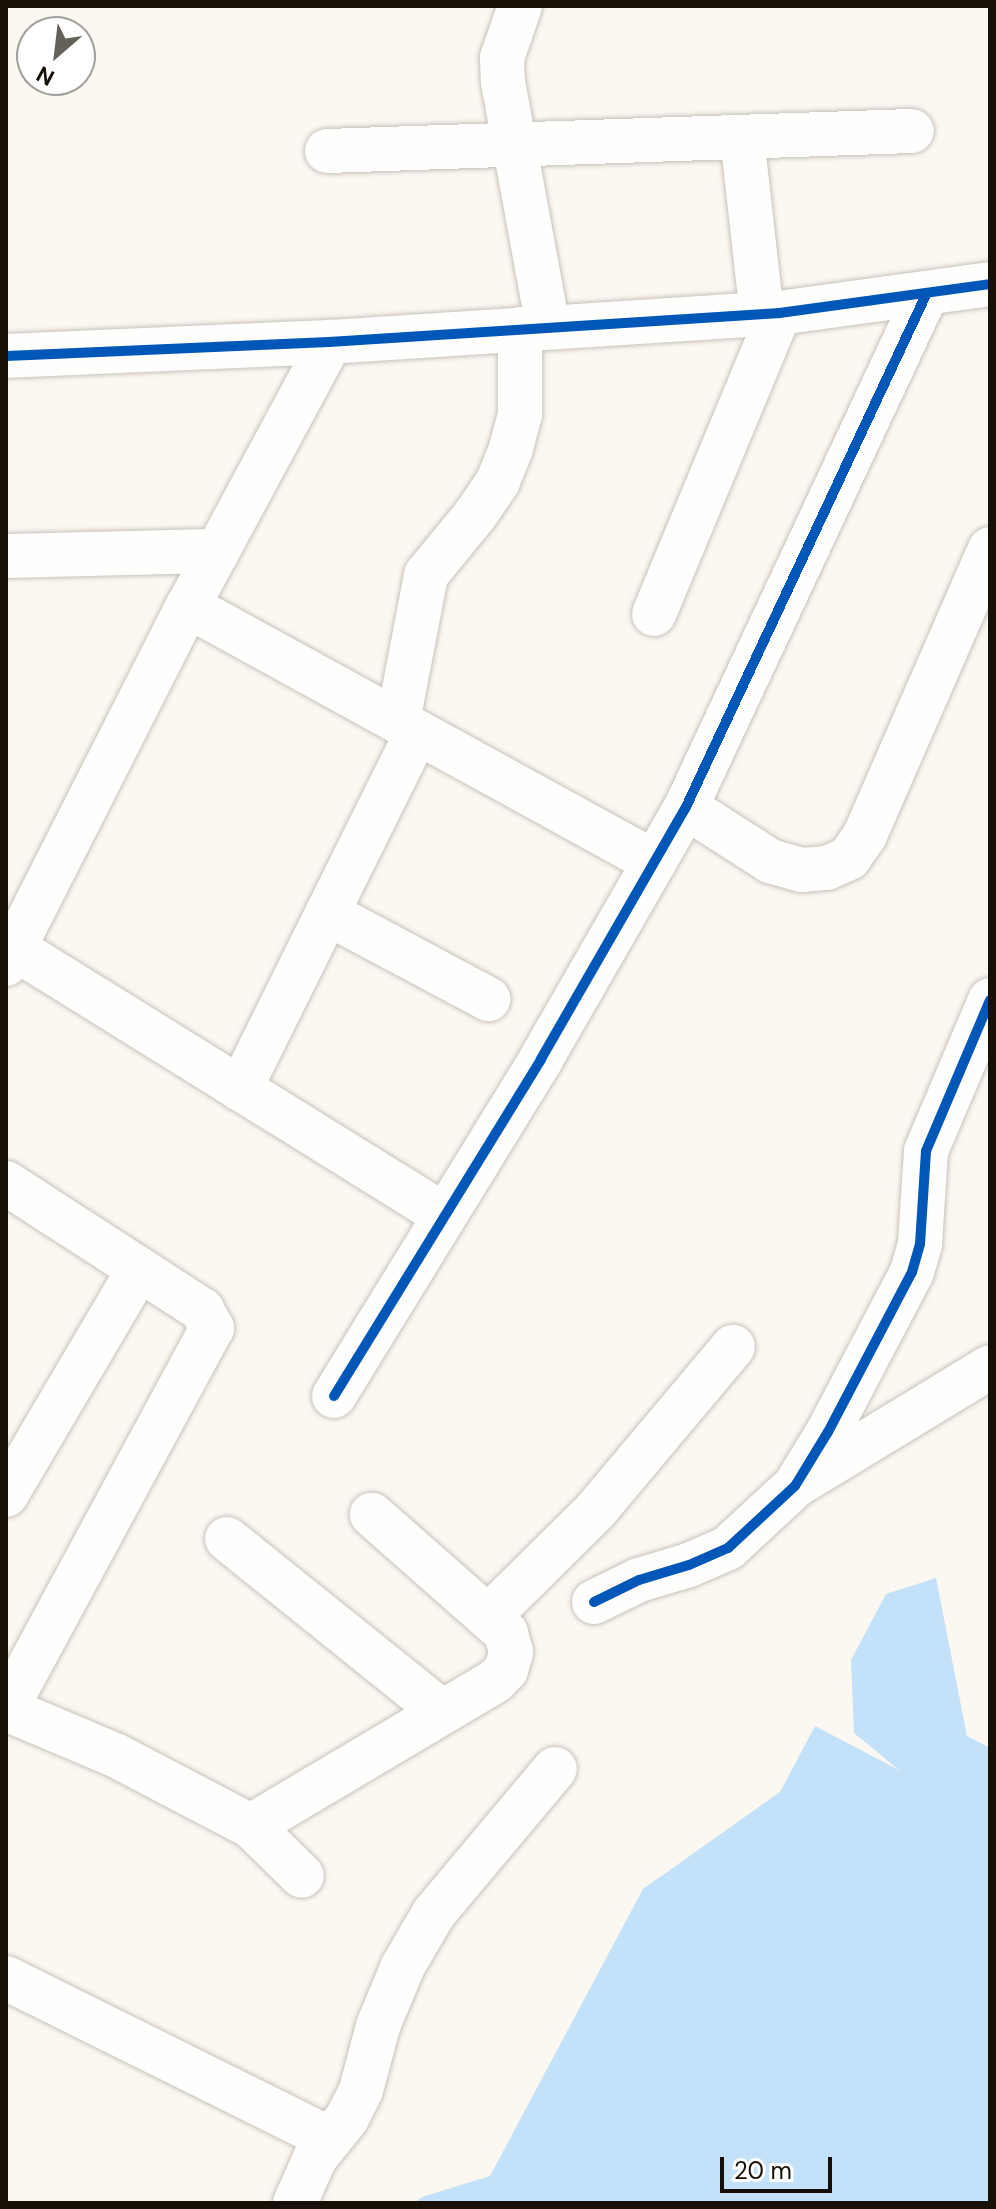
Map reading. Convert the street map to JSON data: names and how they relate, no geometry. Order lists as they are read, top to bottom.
{
  "scale_bar": "20 m",
  "north": "bottom left"
}
